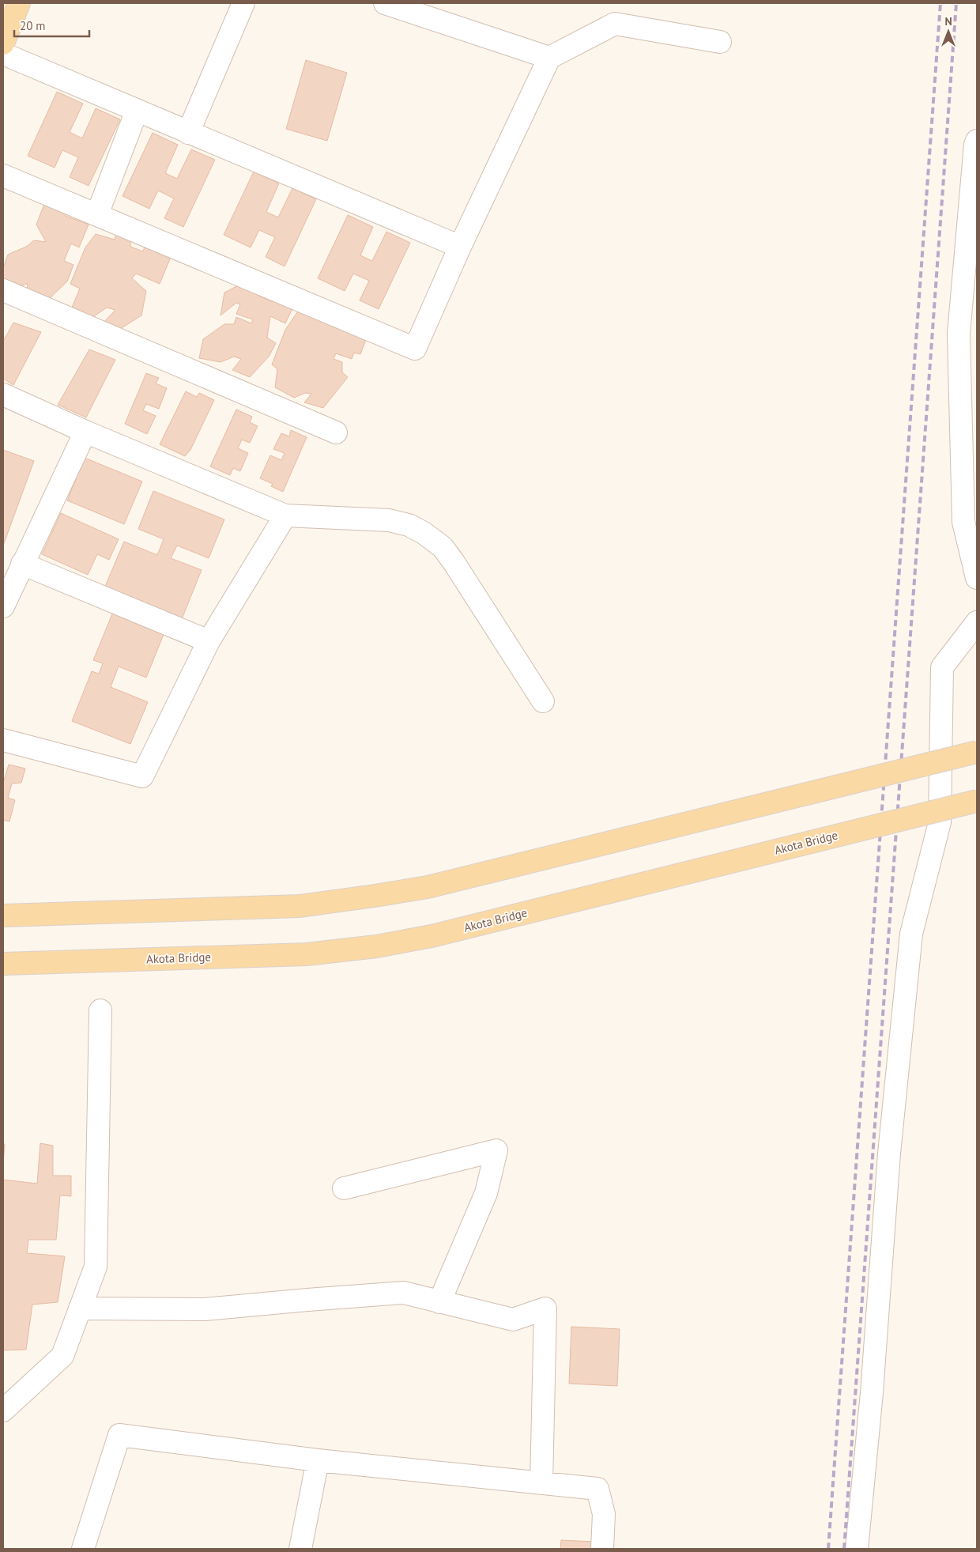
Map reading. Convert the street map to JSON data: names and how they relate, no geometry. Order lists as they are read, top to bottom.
{
  "streets": {
    "main road": ["Akota Bridge"]
  },
  "scale_bar": "20 m",
  "north": "top"
}
